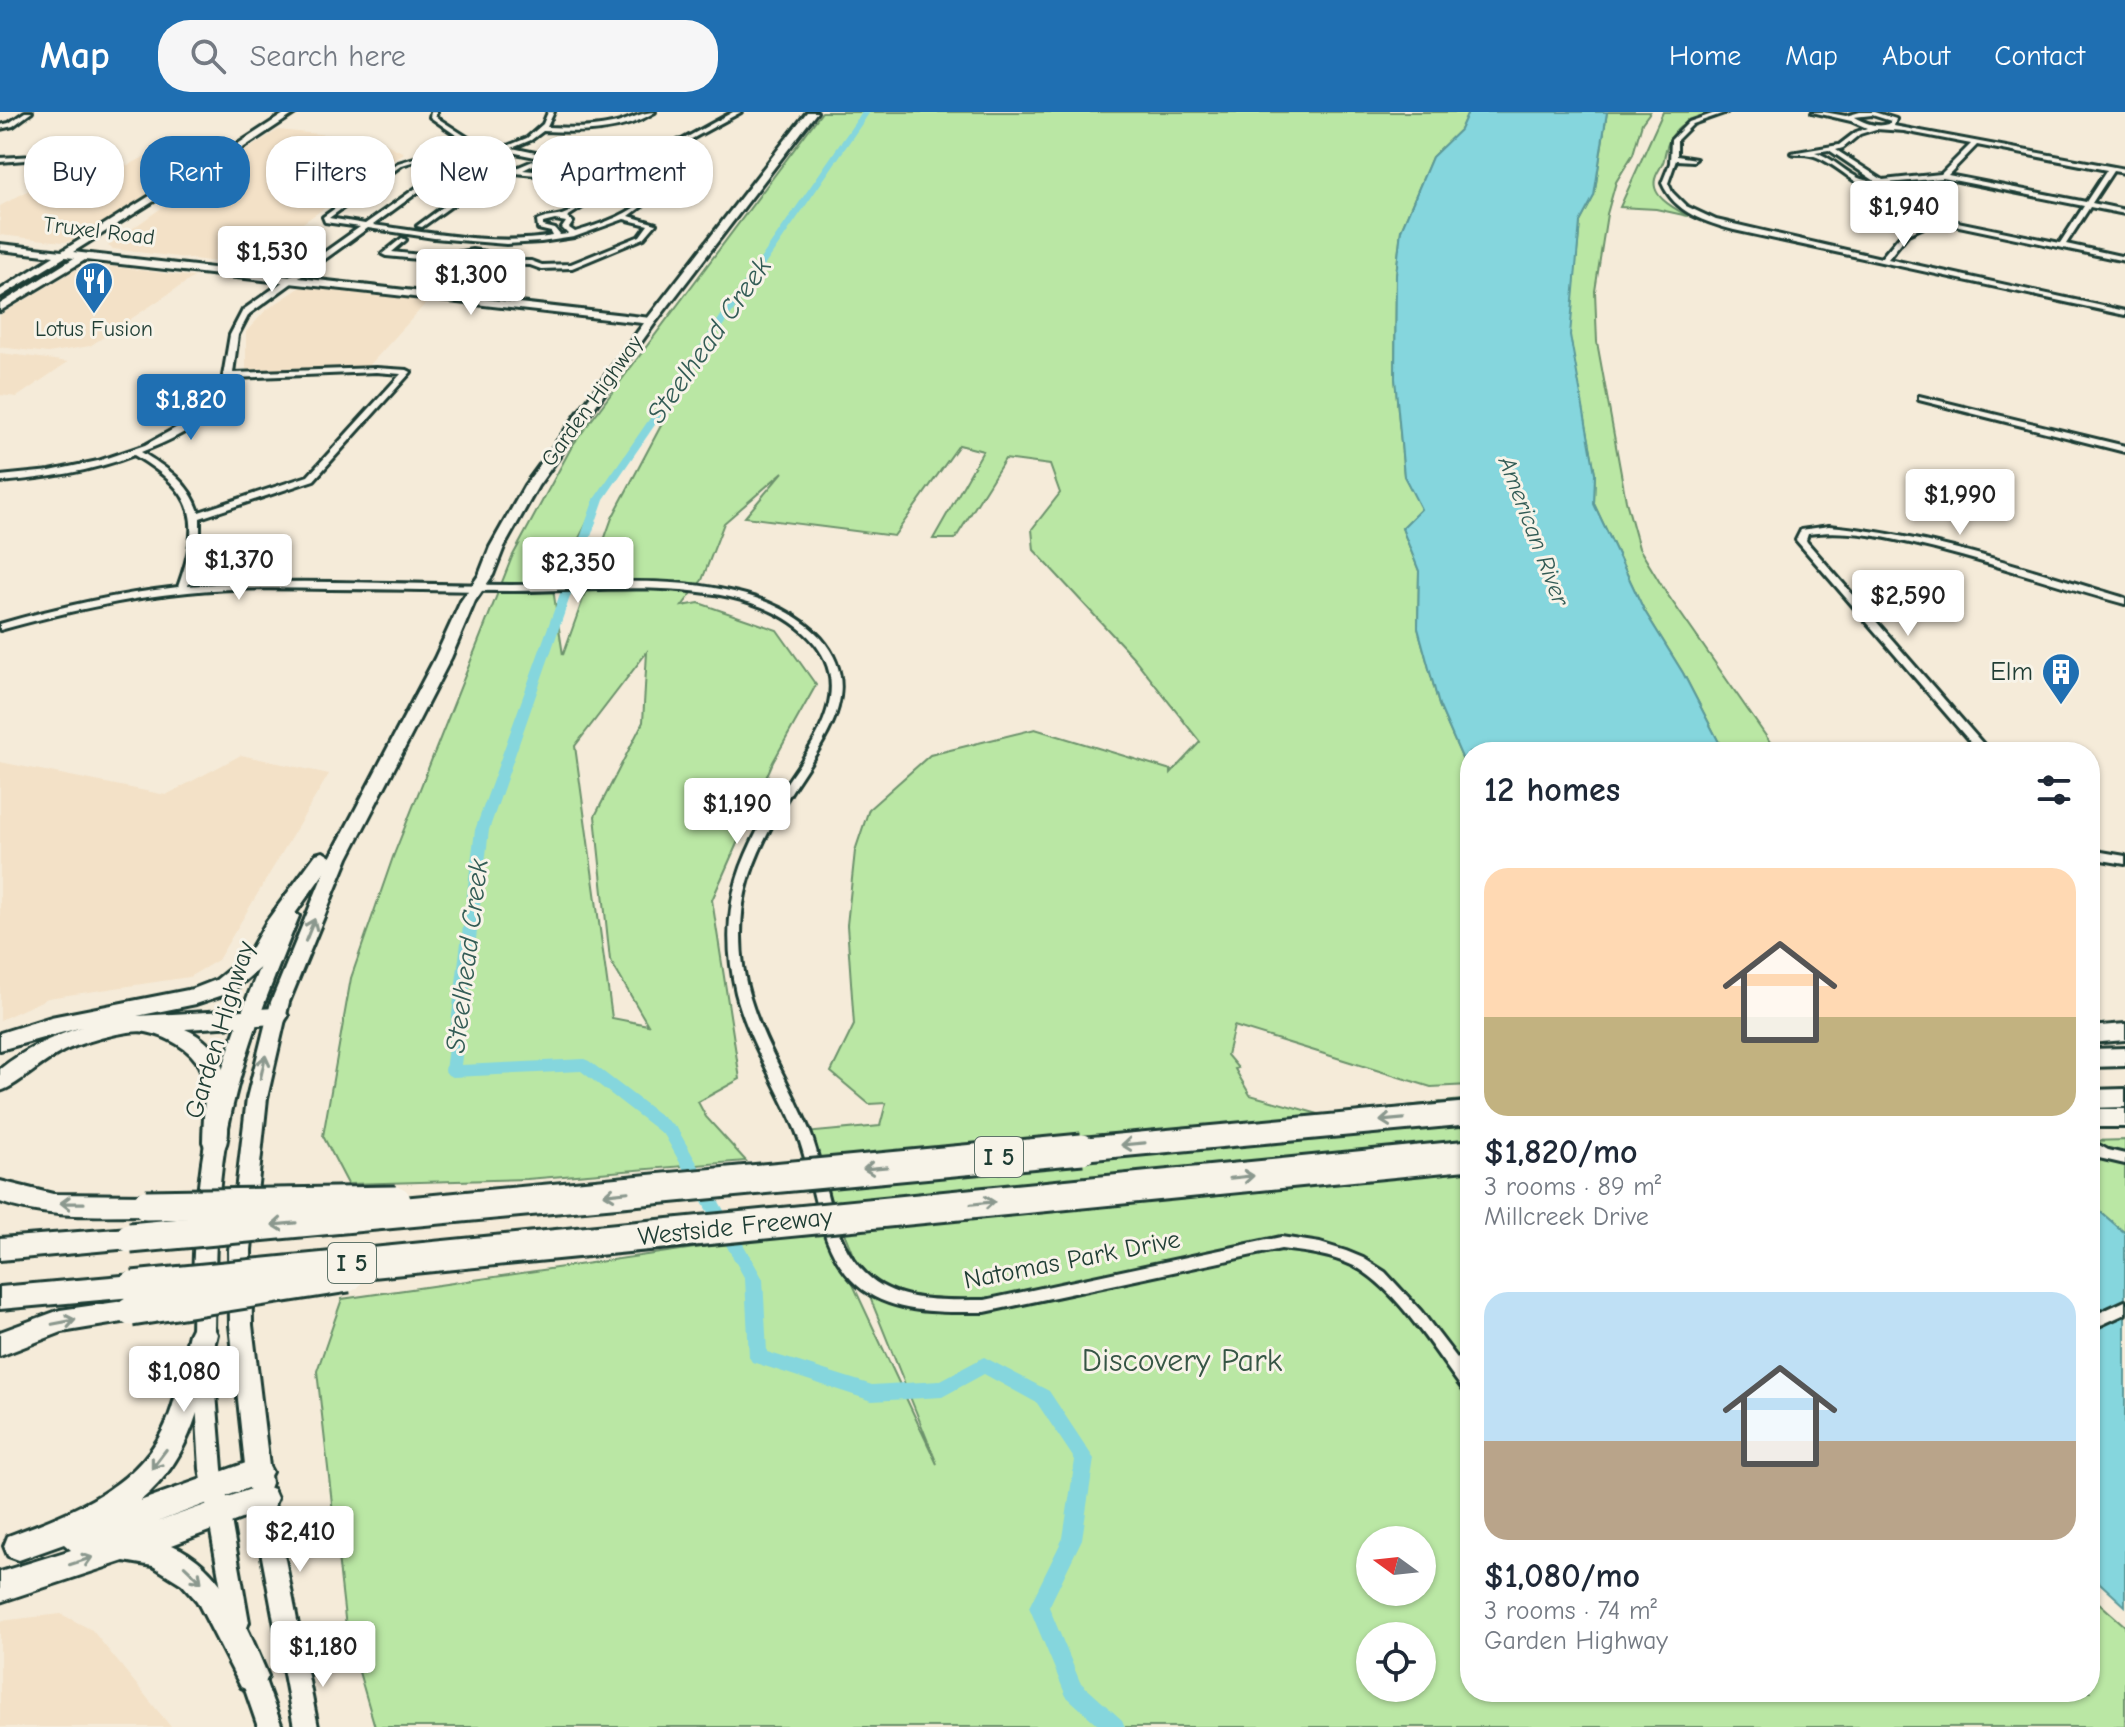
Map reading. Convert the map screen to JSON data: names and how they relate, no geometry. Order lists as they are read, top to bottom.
{
  "streets": {
    "highway": ["I 5", "Westside Freeway"],
    "main road": ["Truxel Road", "Garden Highway"],
    "street": ["Natomas Park Drive"]
  },
  "crossings": [
    ["Truxel Road", "Garden Highway"],
    ["Garden Highway", "Natomas Park Drive"]
  ],
  "water": ["Steelhead Creek", "American River"],
  "parks": ["Discovery Park"],
  "places": {
    "restaurant": ["Lotus Fusion"],
    "building": ["Elm"]
  },
  "north": "left",
  "page": {
    "header": "Map",
    "search": "Search here",
    "nav": [
      "Home",
      "Map",
      "About",
      "Contact"
    ],
    "chip": [
      "Buy",
      "Rent",
      "Filters",
      "New",
      "Apartment"
    ],
    "price": [
      "$1,940",
      "$1,530",
      "$1,300",
      "$1,820",
      "$1,990",
      "$1,370",
      "$2,350",
      "$2,590",
      "$1,190",
      "$1,080",
      "$2,410",
      "$1,180"
    ],
    "heading": "12 homes",
    "list": [
      {
        "name": "$1,820/mo",
        "note": "3 rooms · 89 m² · Millcreek Drive"
      },
      {
        "name": "$1,080/mo",
        "note": "3 rooms · 74 m² · Garden Highway"
      }
    ]
  }
}
